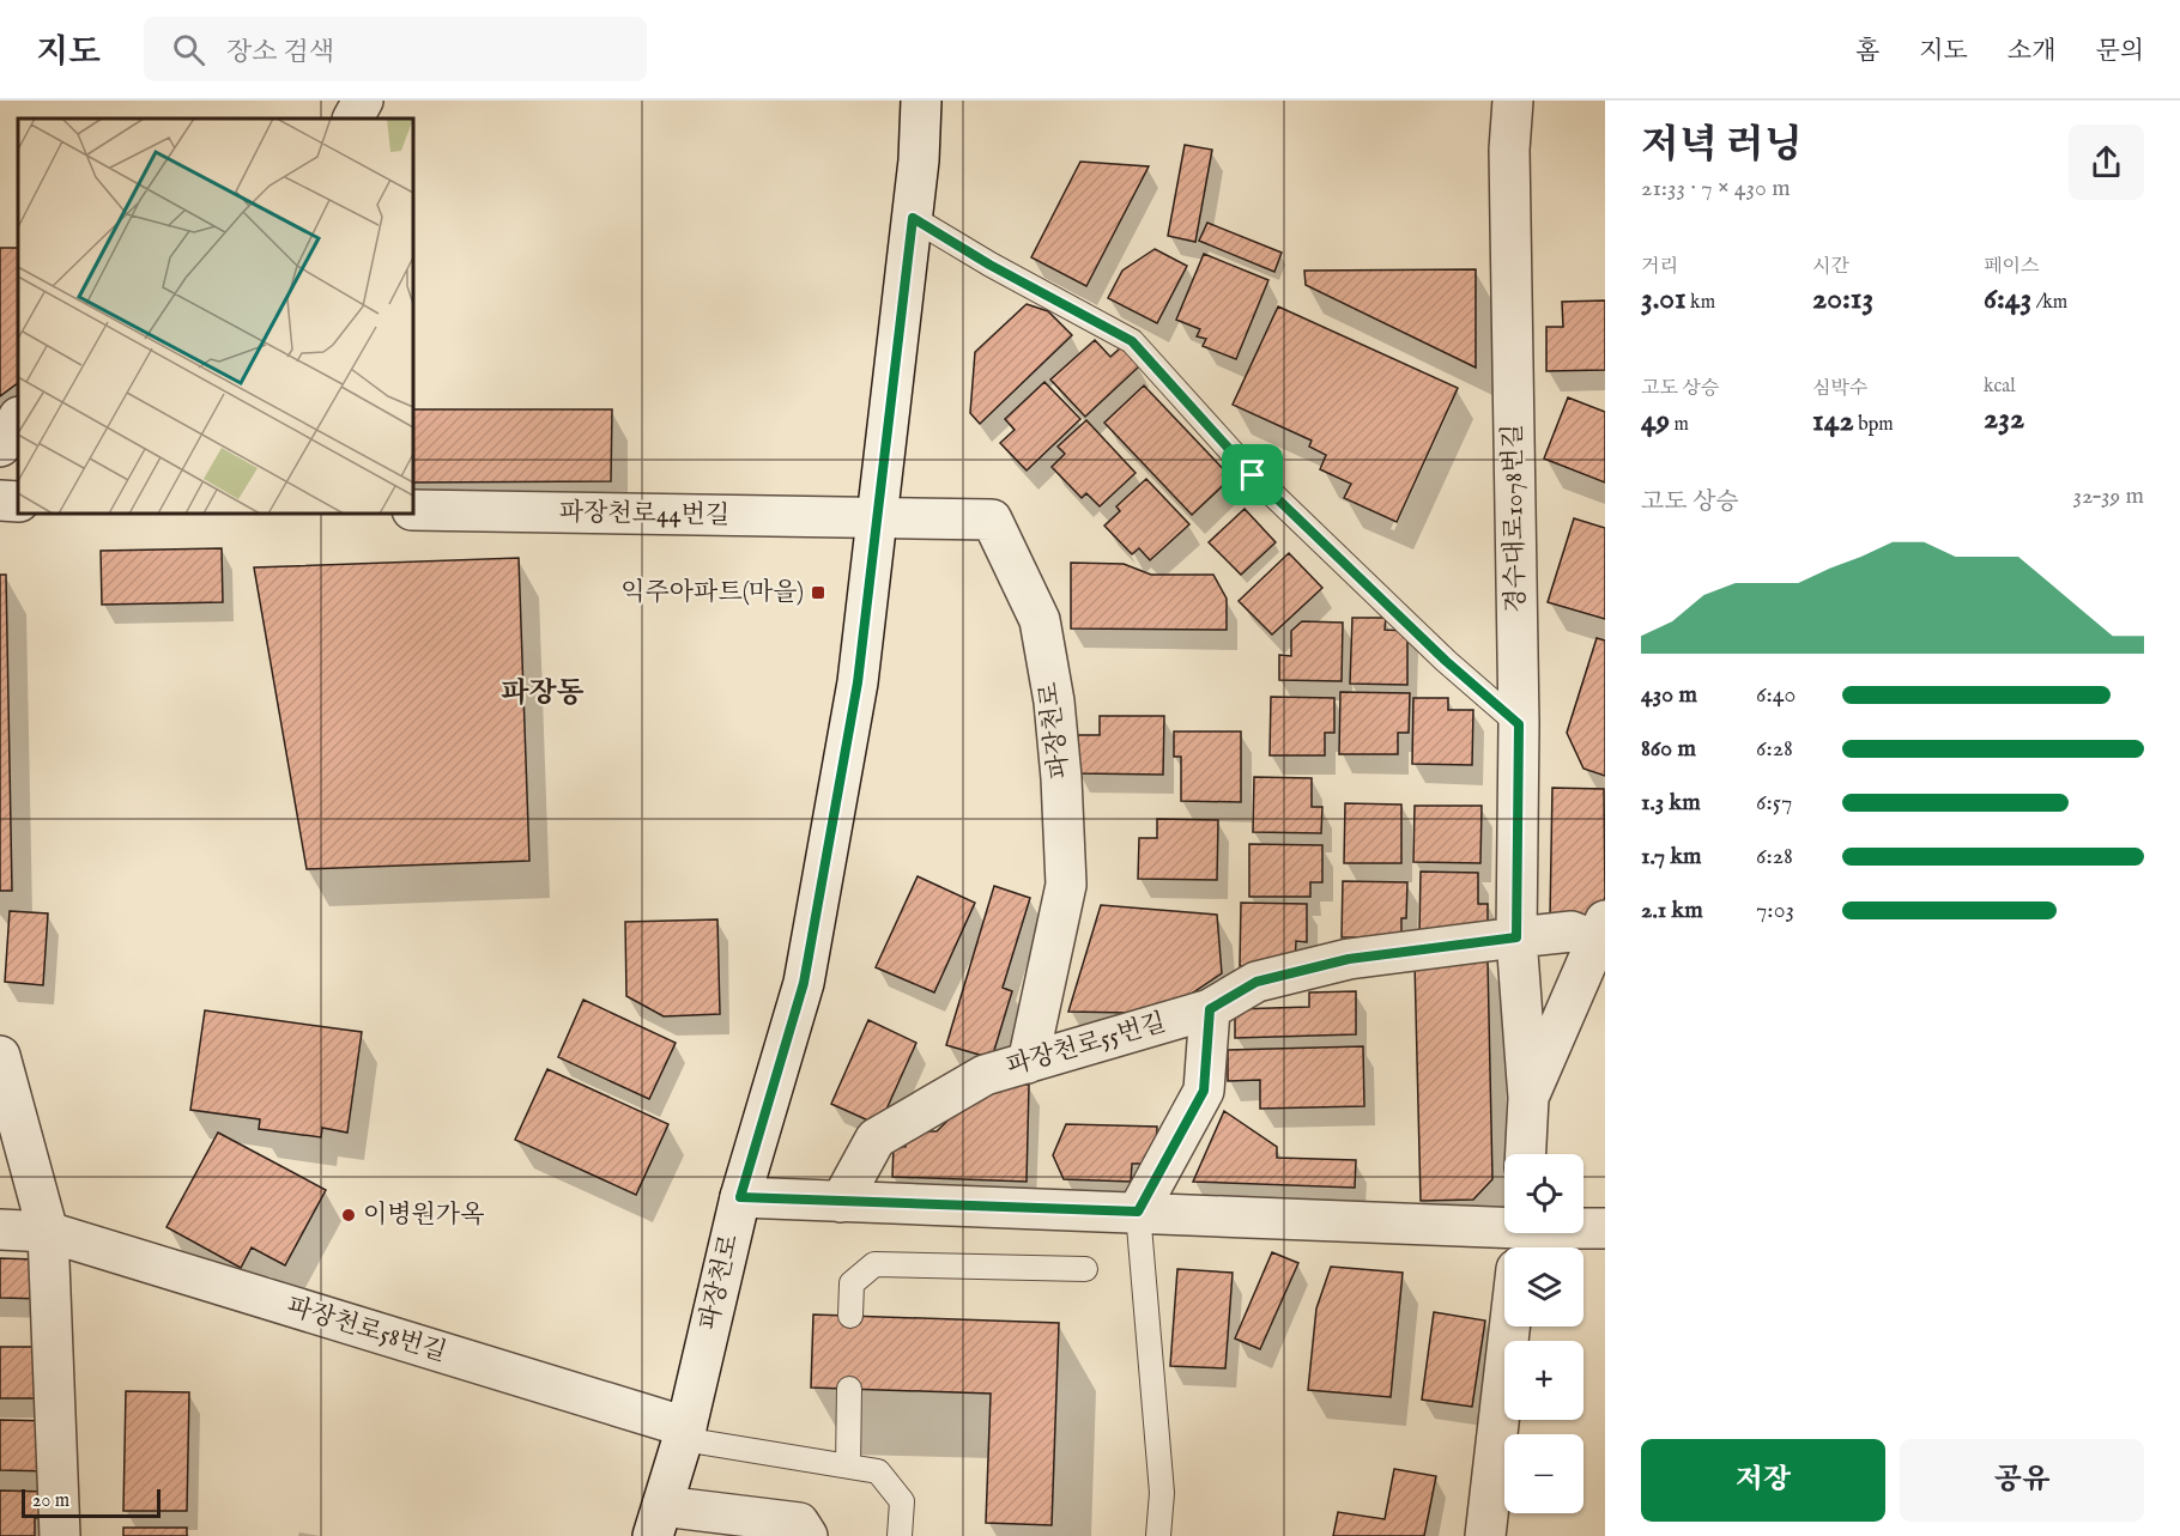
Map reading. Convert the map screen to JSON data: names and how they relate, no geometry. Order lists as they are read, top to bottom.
{
  "streets": {
    "street": [
      "파장천로44번길",
      "경수대로1078번길",
      "파장천로",
      "파장천로55번길",
      "파장천로58번길"
    ]
  },
  "crossings": [
    ["파장천로44번길", "파장천로"],
    ["파장천로", "파장천로55번길"],
    ["파장천로", "파장천로58번길"]
  ],
  "districts": ["파장동"],
  "places": {
    "transit": ["익주아파트(마을)"],
    "other": ["이병원가옥"]
  },
  "scale_bar": "20 m",
  "page": {
    "header": "지도",
    "search": "장소 검색",
    "nav": [
      "홈",
      "지도",
      "소개",
      "문의"
    ],
    "heading": ["저녁 러닝", "21:33 · 7 × 430 m"],
    "stats": [
      ["거리", "3.01 km"],
      ["시간", "20:13"],
      ["페이스", "6:43 /km"],
      ["고도 상승", "49 m"],
      ["심박수", "142 bpm"],
      ["kcal", "232"]
    ],
    "chart": ["고도 상승", "32–39 m"],
    "list": [
      {
        "name": "430 m",
        "note": "6:40"
      },
      {
        "name": "860 m",
        "note": "6:28"
      },
      {
        "name": "1.3 km",
        "note": "6:57"
      },
      {
        "name": "1.7 km",
        "note": "6:28"
      },
      {
        "name": "2.1 km",
        "note": "7:03"
      }
    ],
    "map_buttons": ["+", "−"],
    "buttons": ["저장", "공유"],
    "scale": "20 m"
  }
}
